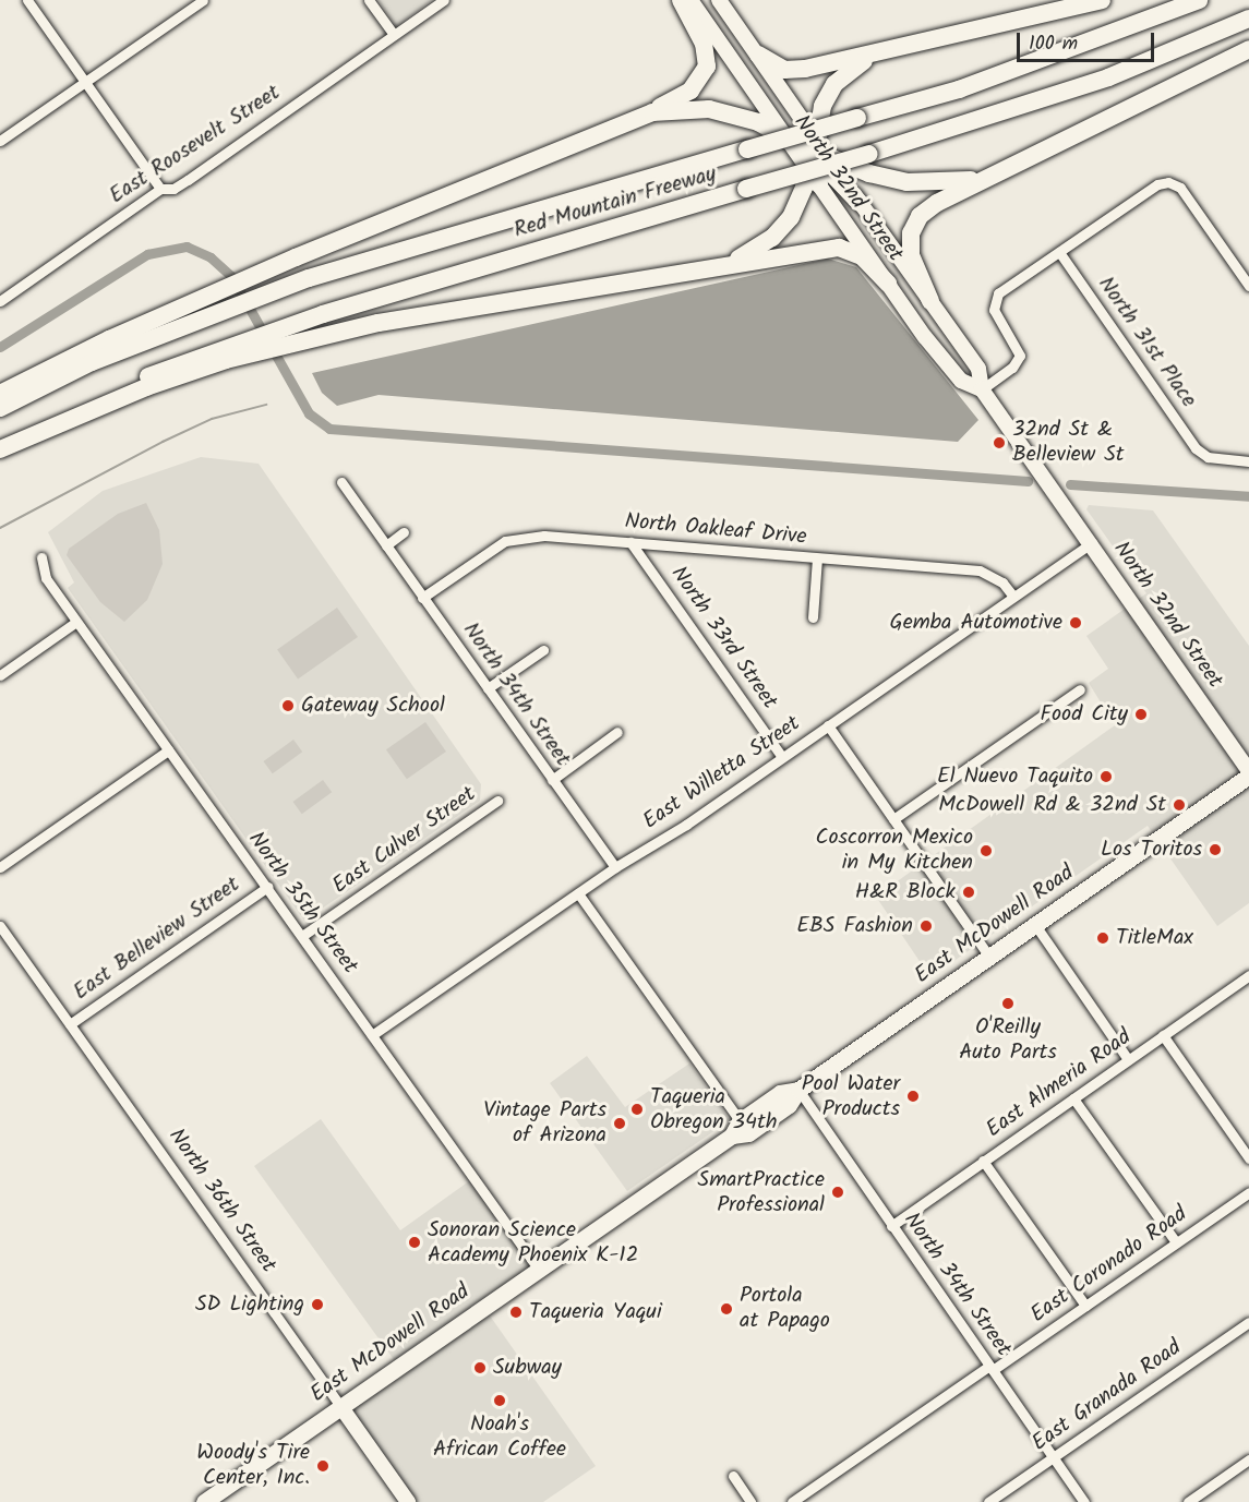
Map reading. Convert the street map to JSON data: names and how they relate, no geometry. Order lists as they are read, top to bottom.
{
  "streets": {
    "highway": ["Red Mountain Freeway"],
    "main road": ["North 32nd Street", "East McDowell Road", "North 36th Street"],
    "street": [
      "East Roosevelt Street",
      "North 31st Place",
      "North Oakleaf Drive",
      "North 33rd Street",
      "North 34th Street",
      "East Willetta Street",
      "East Culver Street",
      "North 35th Street",
      "East Belleview Street",
      "East Almeria Road",
      "East Coronado Road",
      "East Granada Road"
    ]
  },
  "crossings": [
    ["North 32nd Street", "East Willetta Street"],
    ["North 32nd Street", "East McDowell Road"],
    ["North Oakleaf Drive", "North 33rd Street"],
    ["North Oakleaf Drive", "North 34th Street"],
    ["North Oakleaf Drive", "East Willetta Street"],
    ["North 33rd Street", "East Willetta Street"],
    ["North 34th Street", "East Willetta Street"],
    ["North 34th Street", "East McDowell Road"],
    ["North 34th Street", "East Almeria Road"],
    ["North 34th Street", "East Coronado Road"],
    ["North 34th Street", "East Granada Road"],
    ["East Willetta Street", "North 35th Street"],
    ["East Culver Street", "North 35th Street"],
    ["North 35th Street", "East McDowell Road"],
    ["North 35th Street", "East Belleview Street"],
    ["East McDowell Road", "North 36th Street"],
    ["East Belleview Street", "North 36th Street"]
  ],
  "places": [
    "32nd St & Belleview St",
    "Gemba Automotive",
    "Gateway School",
    "Food City",
    "El Nuevo Taquito",
    "McDowell Rd & 32nd St",
    "Los Toritos",
    "Coscorron Mexico in My Kitchen",
    "H&R Block",
    "EBS Fashion",
    "TitleMax",
    "O'Reilly Auto Parts",
    "Pool Water Products",
    "Taqueria Obregon 34th",
    "Vintage Parts of Arizona",
    "SmartPractice Professional",
    "Sonoran Science Academy Phoenix K-12",
    "SD Lighting",
    "Portola at Papago",
    "Taqueria Yaqui",
    "Subway",
    "Noah's African Coffee",
    "Woody's Tire Center, Inc."
  ],
  "scale_bar": "100 m"
}
